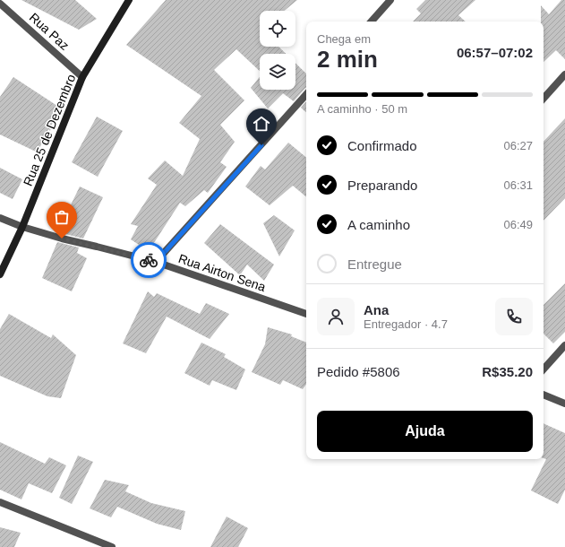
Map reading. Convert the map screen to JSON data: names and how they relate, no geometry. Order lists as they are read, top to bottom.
{
  "streets": {
    "street": ["Rua Paz", "Rua 25 de Dezembro", "Rua Airton Sena"]
  },
  "crossings": [
    ["Rua Paz", "Rua 25 de Dezembro"],
    ["Rua 25 de Dezembro", "Rua Airton Sena"]
  ],
  "page": {
    "heading": ["2 min", "Chega em", "06:57–07:02"],
    "panel": [
      "Ana",
      "Entregador · 4.7",
      "Pedido #5806",
      "R$35.20"
    ],
    "bar": "A caminho · 50 m",
    "list": [
      ["Confirmado", "06:27"],
      ["Preparando", "06:31"],
      ["A caminho", "06:49"],
      "Entregue"
    ],
    "buttons": "Ajuda"
  }
}
